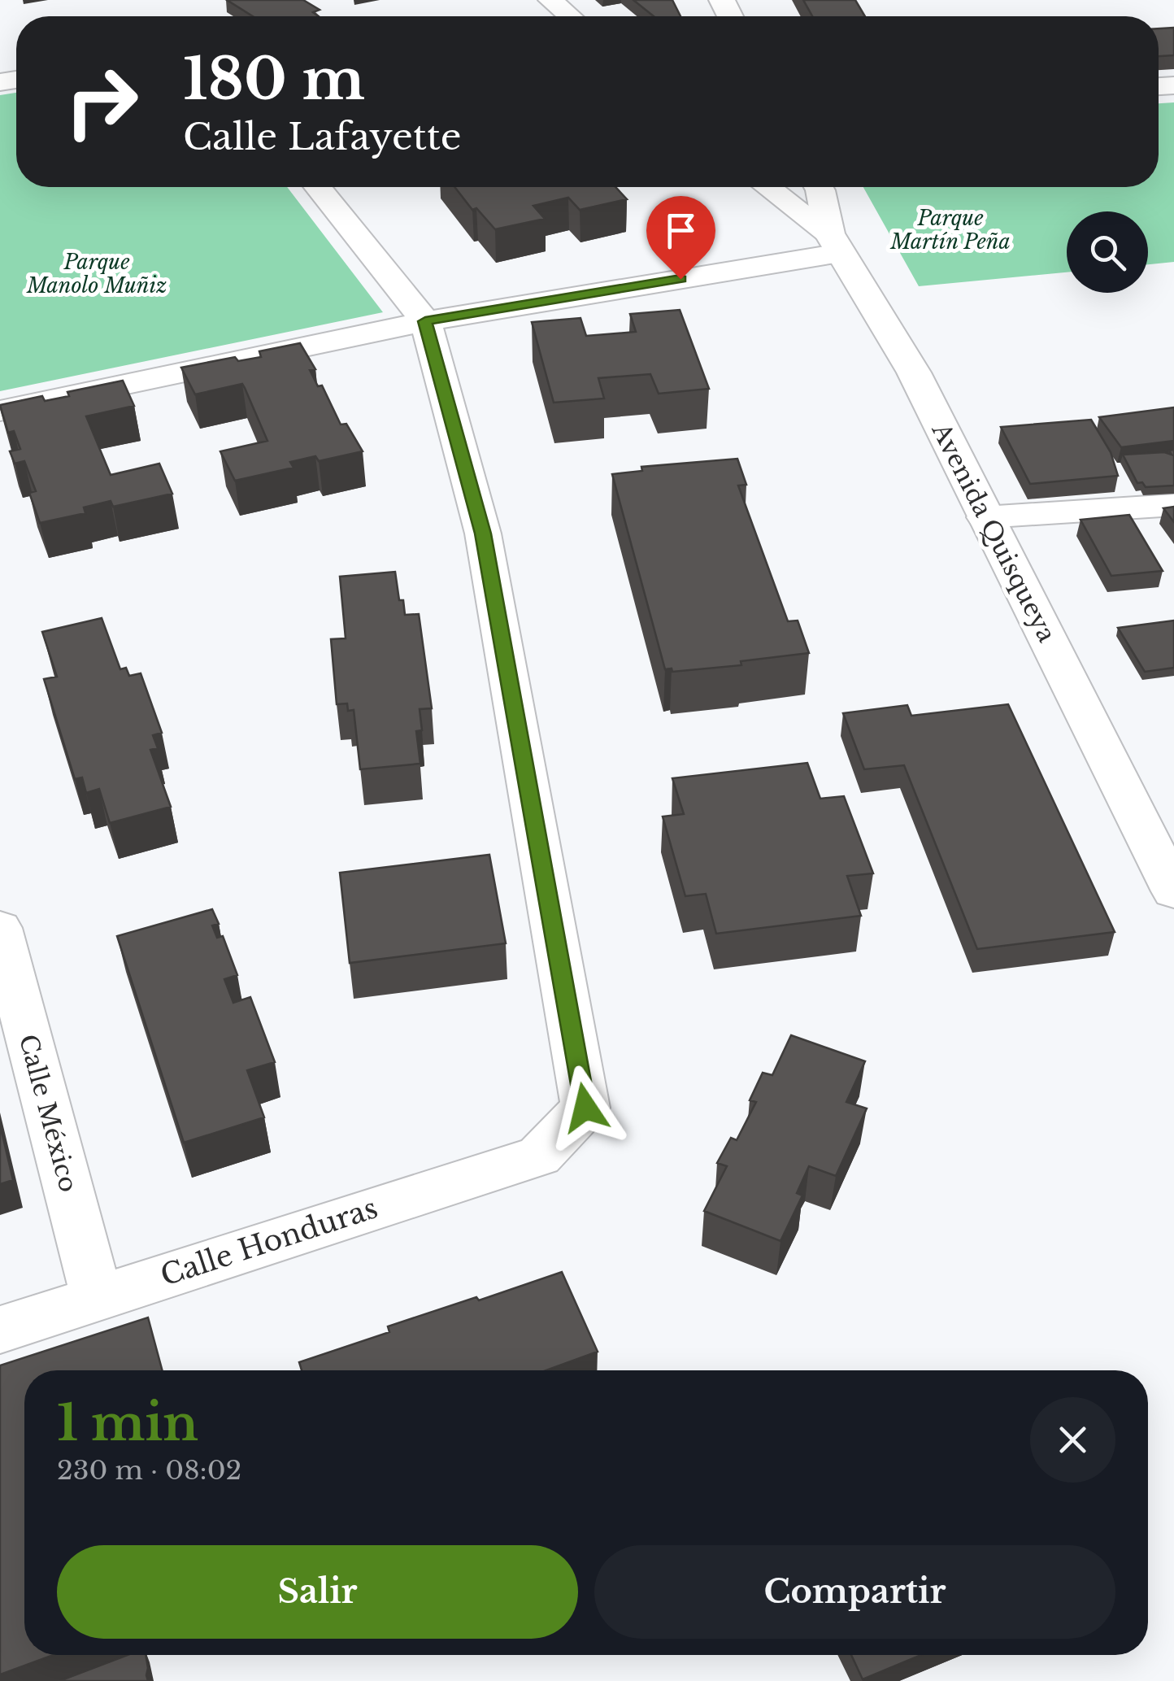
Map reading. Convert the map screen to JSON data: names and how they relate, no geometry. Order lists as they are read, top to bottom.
{
  "streets": {
    "street": ["Avenida Quisqueya", "Calle México", "Calle Honduras"]
  },
  "crossings": [
    ["Calle México", "Calle Honduras"]
  ],
  "parks": ["Parque Martín Peña", "Parque Manolo Muñiz"],
  "page": {
    "turn": ["180 m", "Calle Lafayette"],
    "heading": ["1 min", "230 m · 08:02"],
    "buttons": ["Salir", "Compartir"]
  }
}
